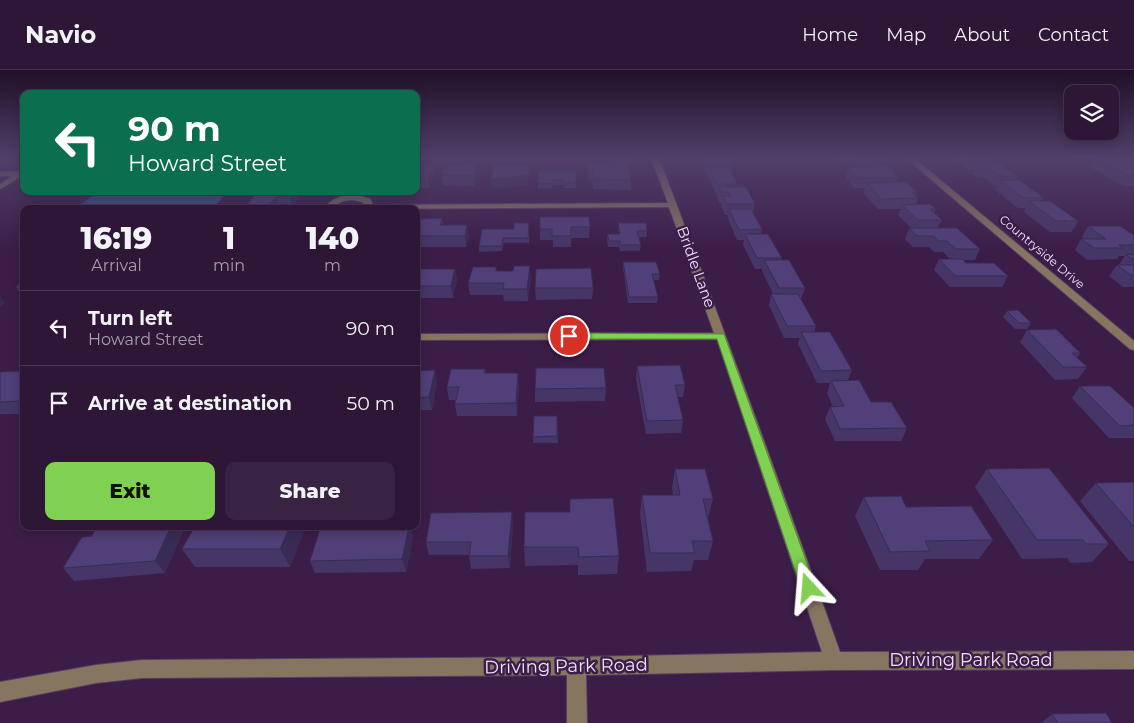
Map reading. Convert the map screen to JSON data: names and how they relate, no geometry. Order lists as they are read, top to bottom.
{
  "streets": {
    "street": ["Countryside Drive", "Bridle Lane", "Driving Park Road"]
  },
  "crossings": [
    ["Bridle Lane", "Driving Park Road"]
  ],
  "page": {
    "header": "Navio",
    "nav": [
      "Home",
      "Map",
      "About",
      "Contact"
    ],
    "turn": ["90 m", "Howard Street"],
    "eta": [
      "16:19",
      "Arrival",
      "1",
      "min",
      "140",
      "m"
    ],
    "list": [
      {
        "name": "Turn left",
        "note": "Howard Street",
        "value": "90 m"
      },
      {
        "name": "Arrive at destination",
        "value": "50 m"
      }
    ],
    "buttons": ["Exit", "Share"]
  }
}
